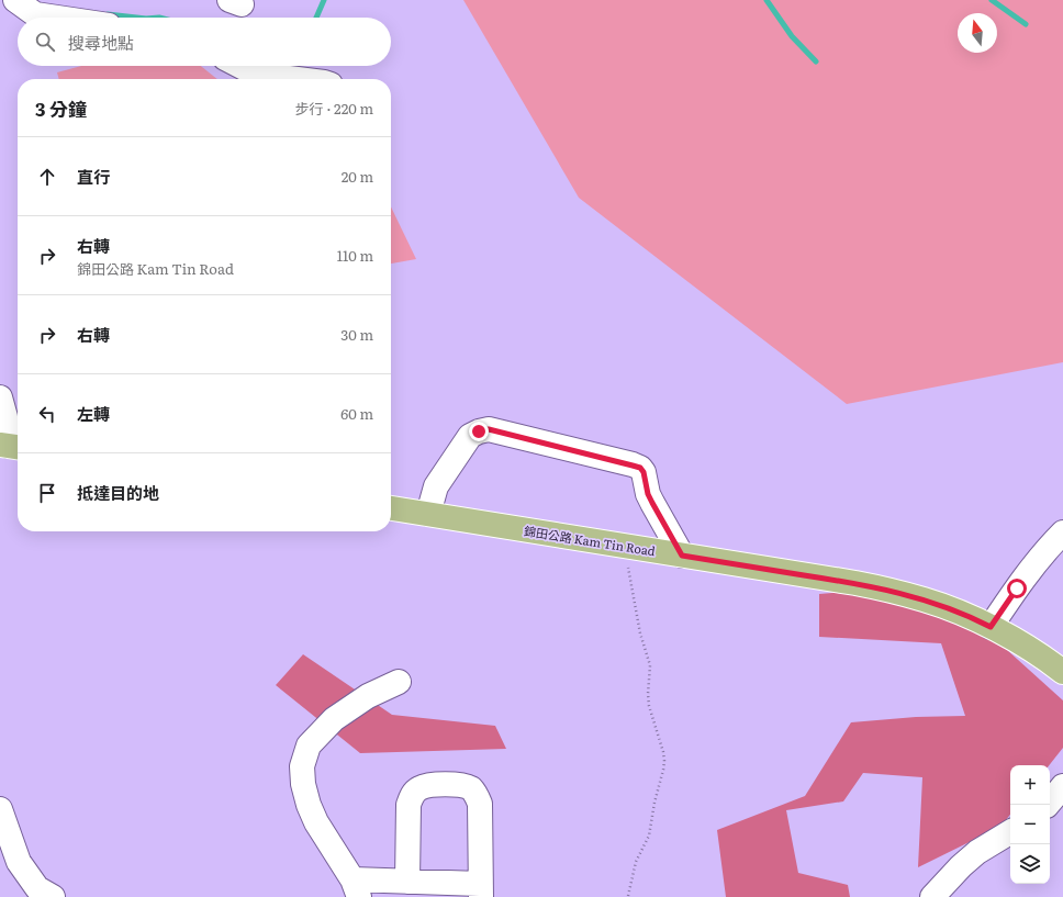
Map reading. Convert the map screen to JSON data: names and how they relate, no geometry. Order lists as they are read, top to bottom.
{
  "streets": {
    "main road": ["錦田公路 Kam Tin Road"]
  },
  "north": "top",
  "page": {
    "search": "搜尋地點",
    "heading": ["3 分鐘", "步行 · 220 m"],
    "list": [
      ["直行", "20 m"],
      ["右轉", "錦田公路 Kam Tin Road", "110 m"],
      ["右轉", "30 m"],
      ["左轉", "60 m"],
      "抵達目的地"
    ],
    "map_buttons": ["+", "−"]
  }
}
